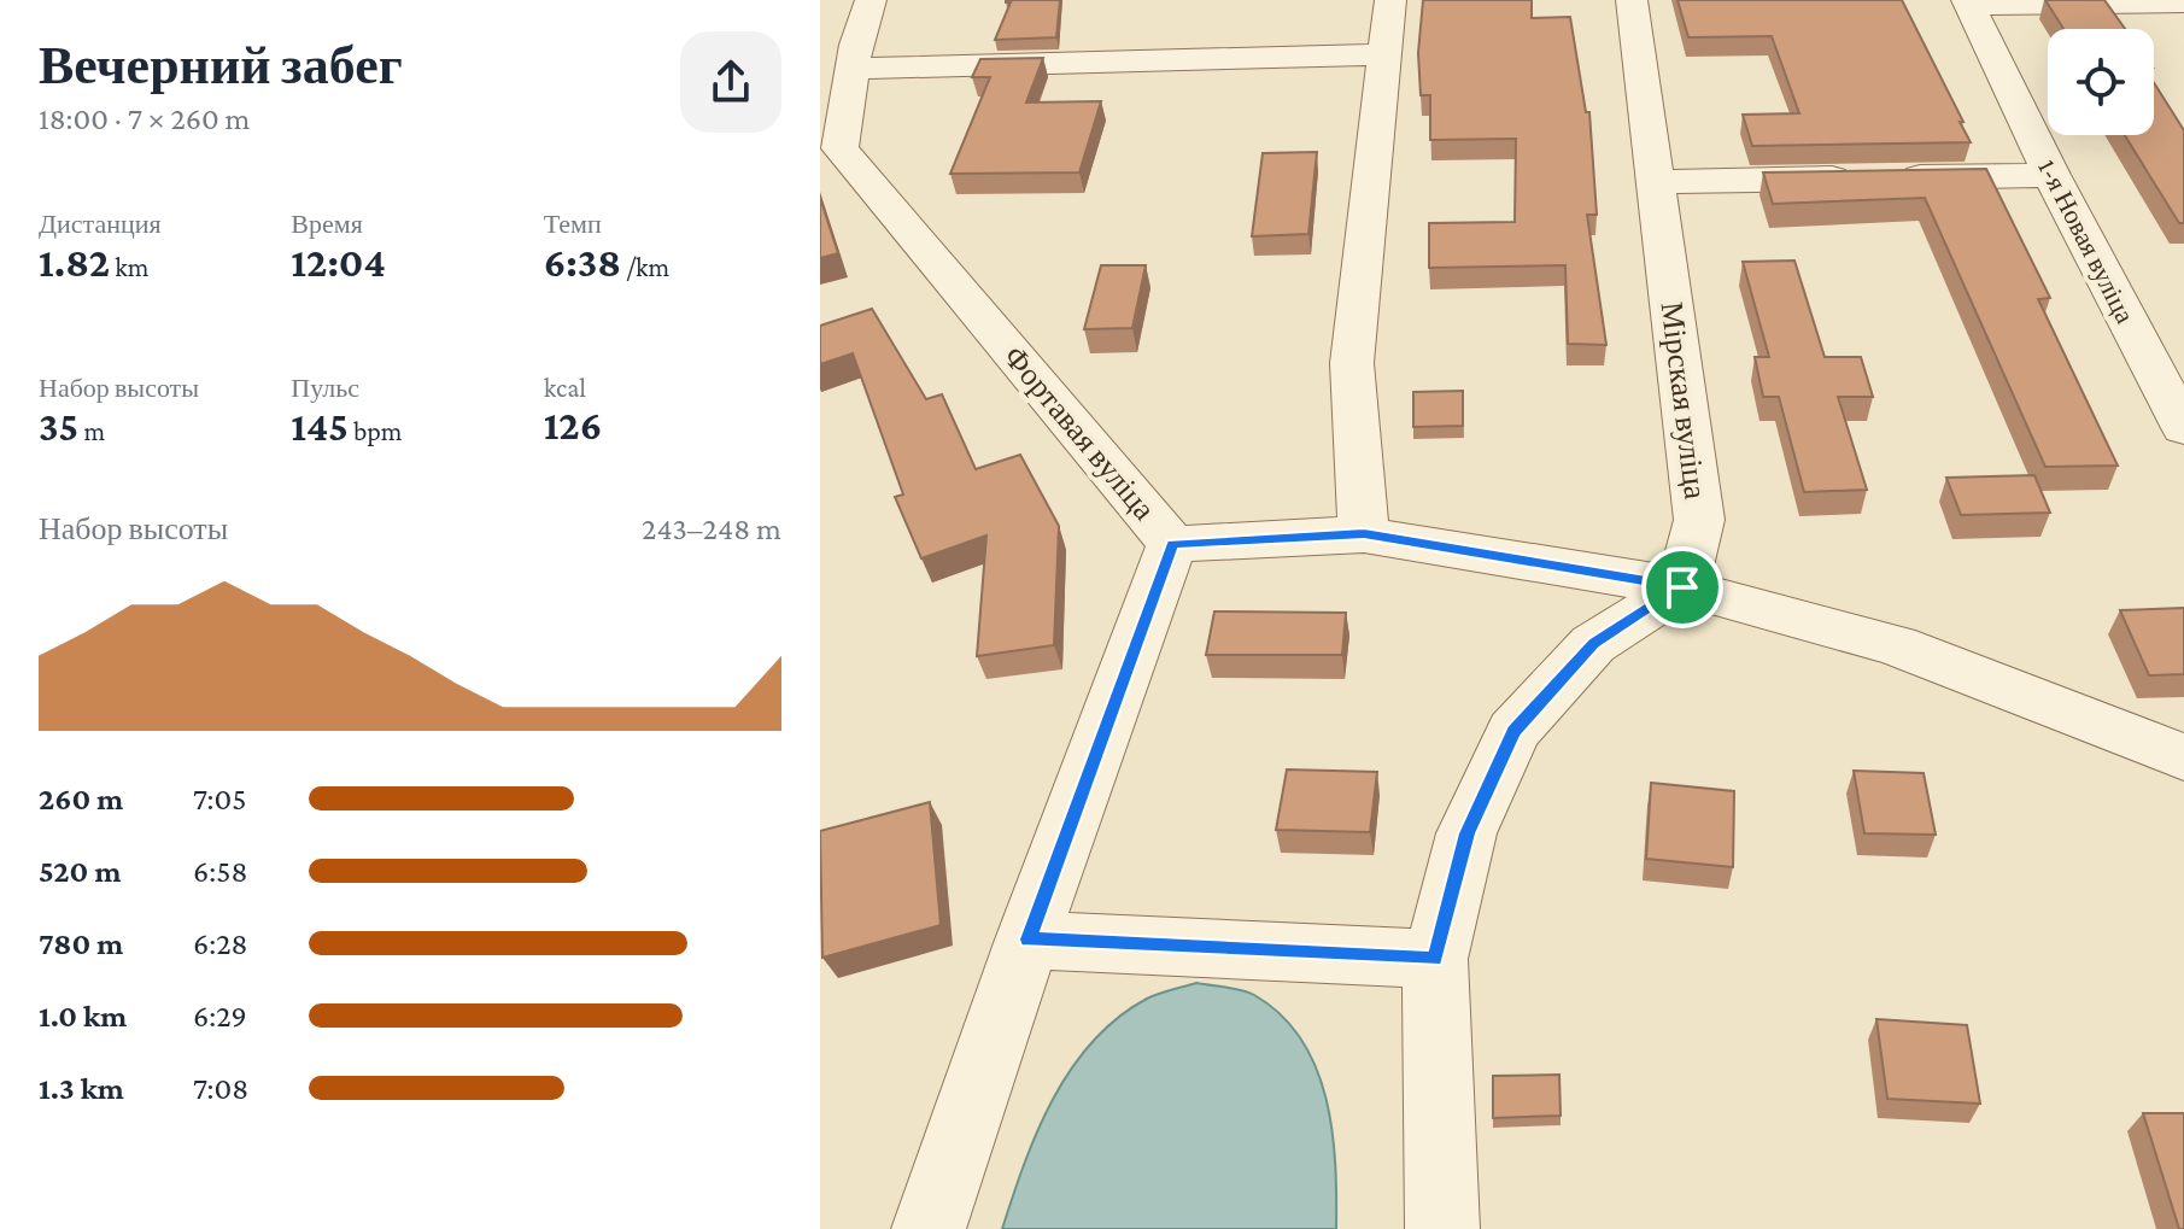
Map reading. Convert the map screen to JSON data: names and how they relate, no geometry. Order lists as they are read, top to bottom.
{
  "streets": {
    "street": ["1-я Новая вуліца", "Мірская вуліца", "Фортавая вуліца"]
  },
  "page": {
    "heading": ["Вечерний забег", "18:00 · 7 × 260 m"],
    "stats": [
      ["Дистанция", "1.82 km"],
      ["Время", "12:04"],
      ["Темп", "6:38 /km"],
      ["Набор высоты", "35 m"],
      ["Пульс", "145 bpm"],
      ["kcal", "126"]
    ],
    "chart": ["Набор высоты", "243–248 m"],
    "list": [
      {
        "name": "260 m",
        "note": "7:05"
      },
      {
        "name": "520 m",
        "note": "6:58"
      },
      {
        "name": "780 m",
        "note": "6:28"
      },
      {
        "name": "1.0 km",
        "note": "6:29"
      },
      {
        "name": "1.3 km",
        "note": "7:08"
      }
    ]
  }
}
